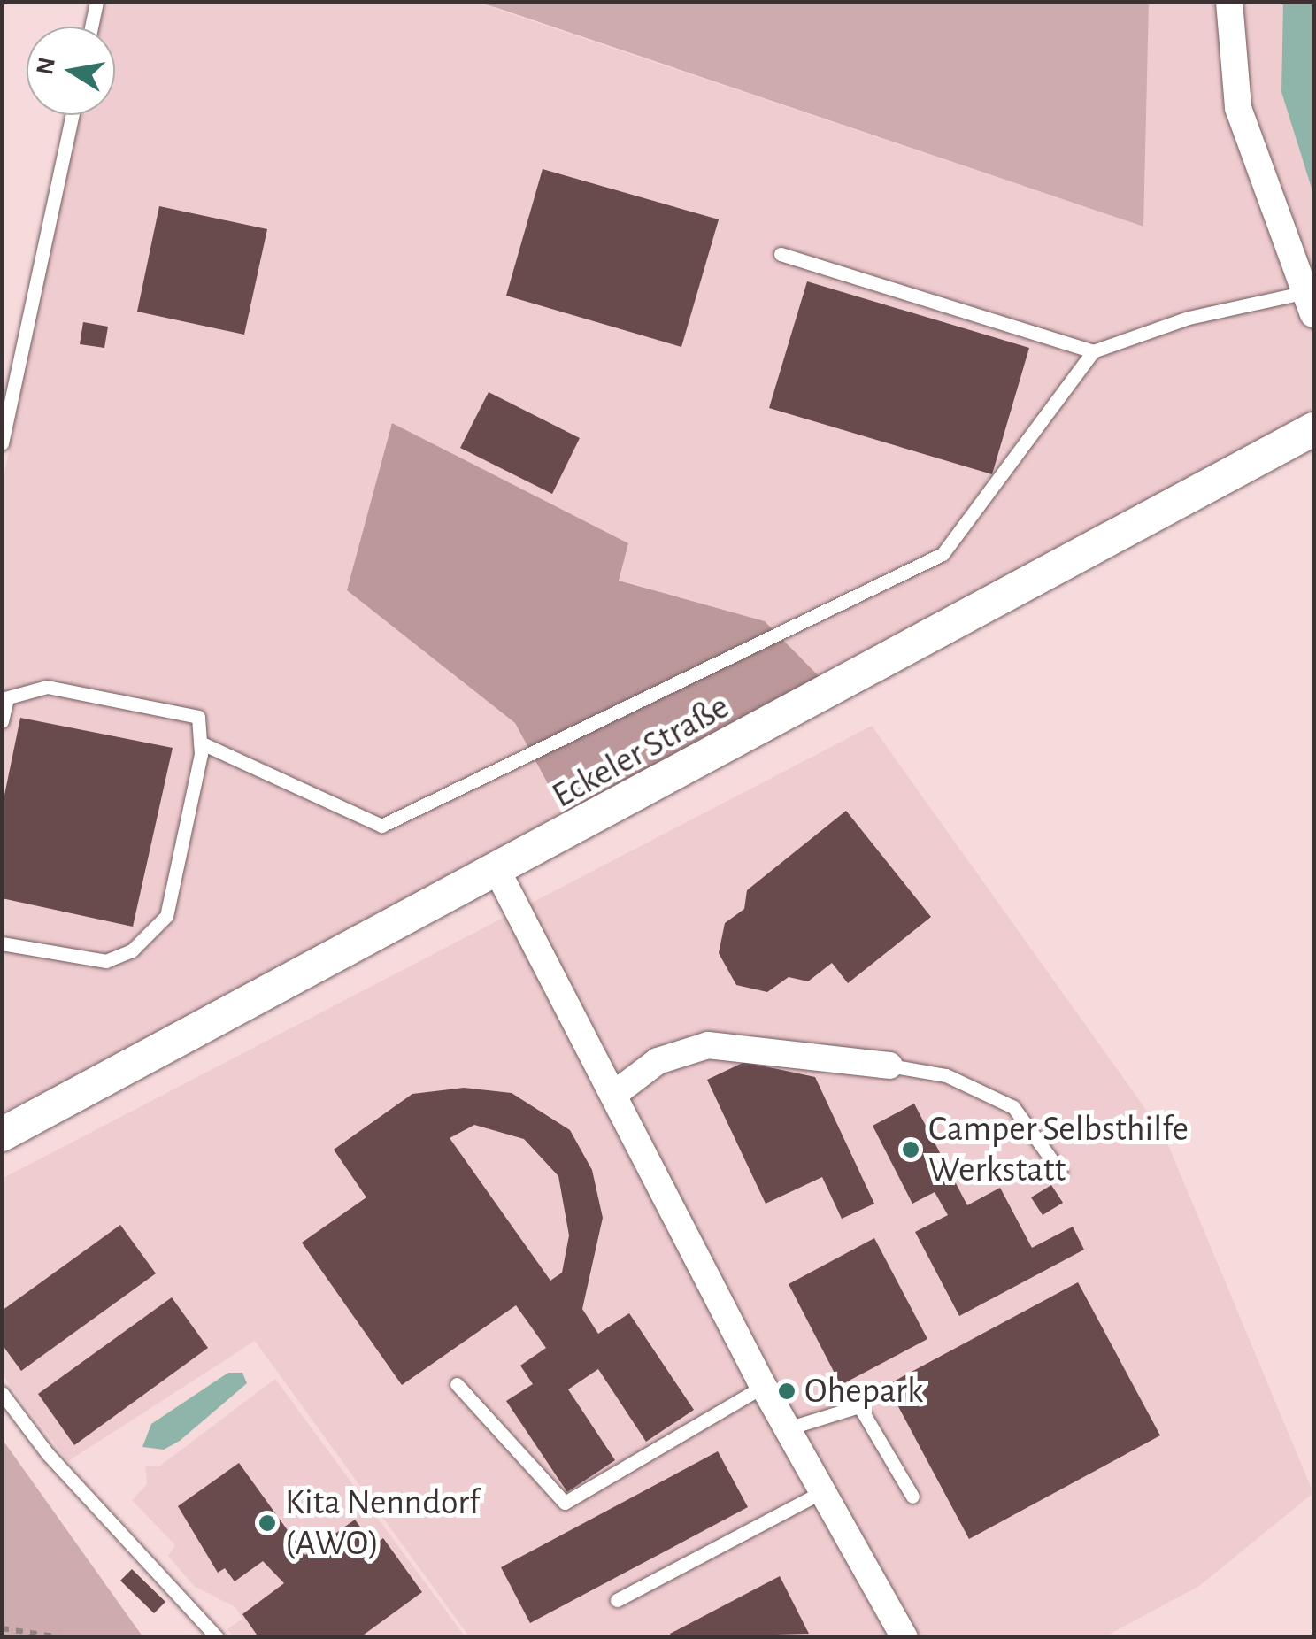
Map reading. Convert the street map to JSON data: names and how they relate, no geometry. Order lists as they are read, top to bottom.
{
  "streets": {
    "street": ["Eckeler Straße"]
  },
  "places": ["Camper Selbsthilfe Werkstatt", "Ohepark", "Kita Nenndorf (AWO)"],
  "north": "left"
}
